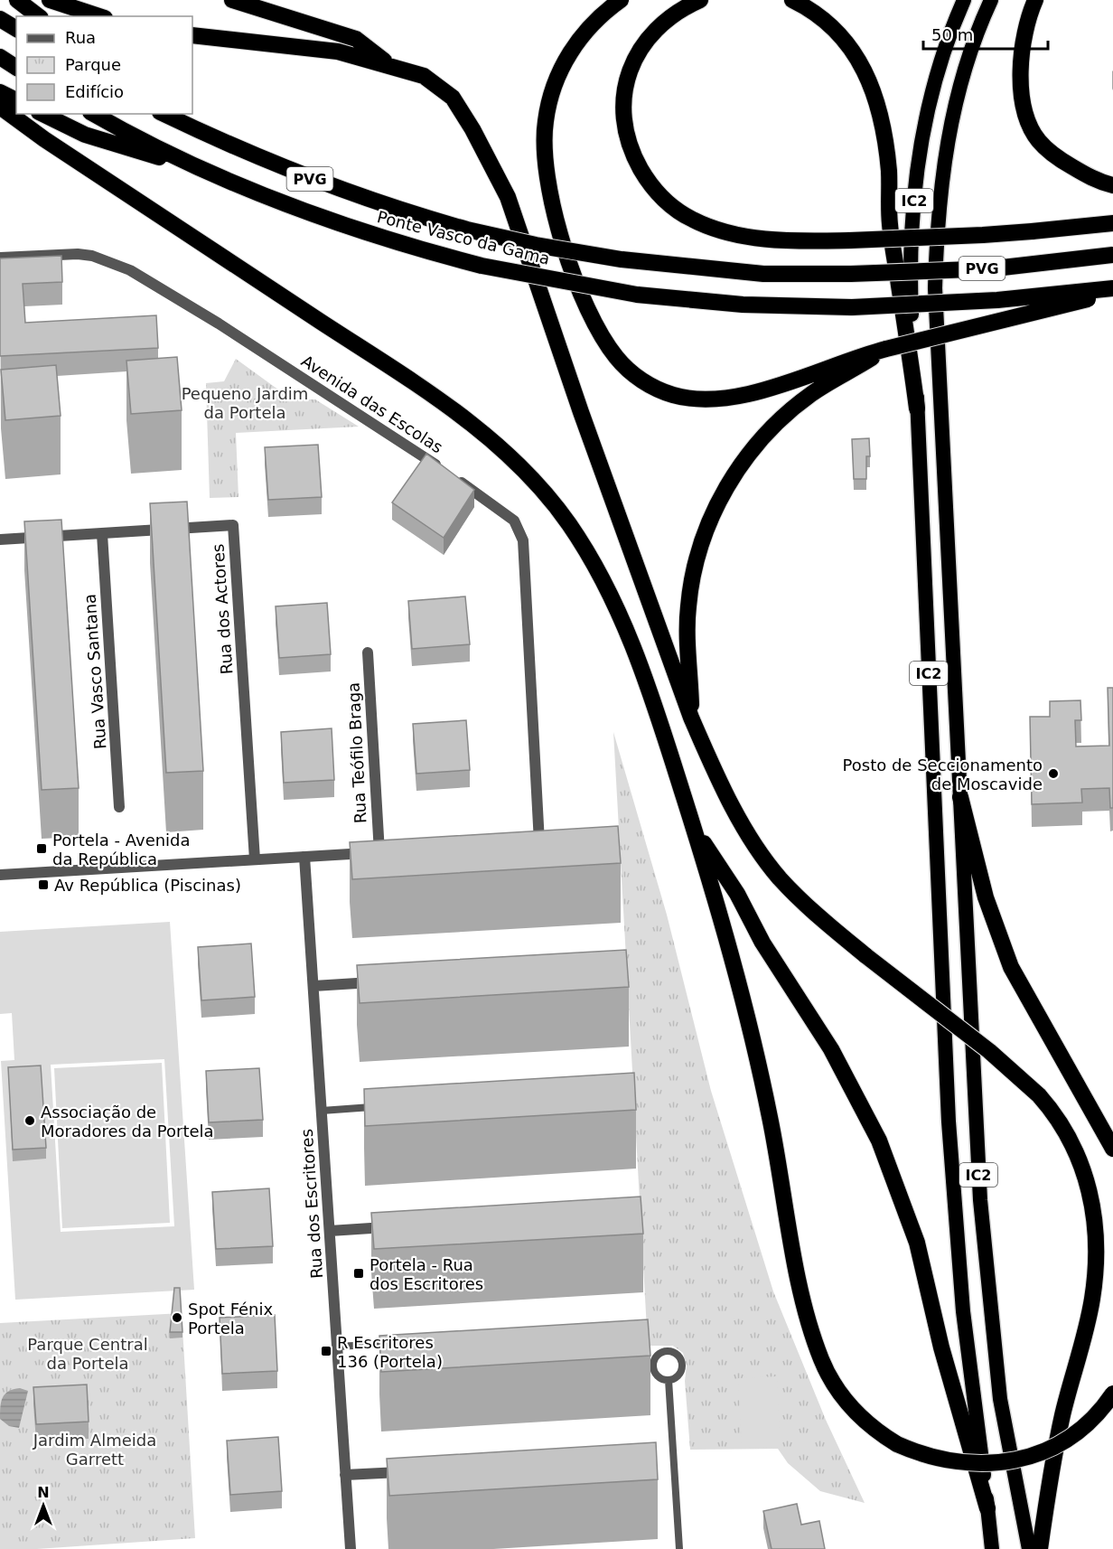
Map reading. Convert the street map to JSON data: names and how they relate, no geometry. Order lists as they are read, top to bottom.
{
  "streets": {
    "highway": ["PVG", "IC2", "Ponte Vasco da Gama"],
    "street": [
      "Avenida das Escolas",
      "Rua dos Actores",
      "Rua Vasco Santana",
      "Rua Teófilo Braga",
      "Rua dos Escritores"
    ]
  },
  "crossings": [
    ["Rua dos Actores", "Rua Vasco Santana"],
    ["Rua Teófilo Braga", "Rua dos Escritores"]
  ],
  "parks": ["Pequeno Jardim da Portela", "Parque Central da Portela", "Jardim Almeida Garrett"],
  "places": {
    "other": ["Posto de Seccionamento de Moscavide", "Associação de Moradores da Portela", "Spot Fénix Portela"],
    "transit": [
      "Portela - Avenida da República",
      "Av República (Piscinas)",
      "Portela - Rua dos Escritores",
      "R Escritores 136 (Portela)"
    ]
  },
  "legend": ["Rua", "Parque", "Edifício"],
  "scale_bar": "50 m",
  "north": "top"
}
